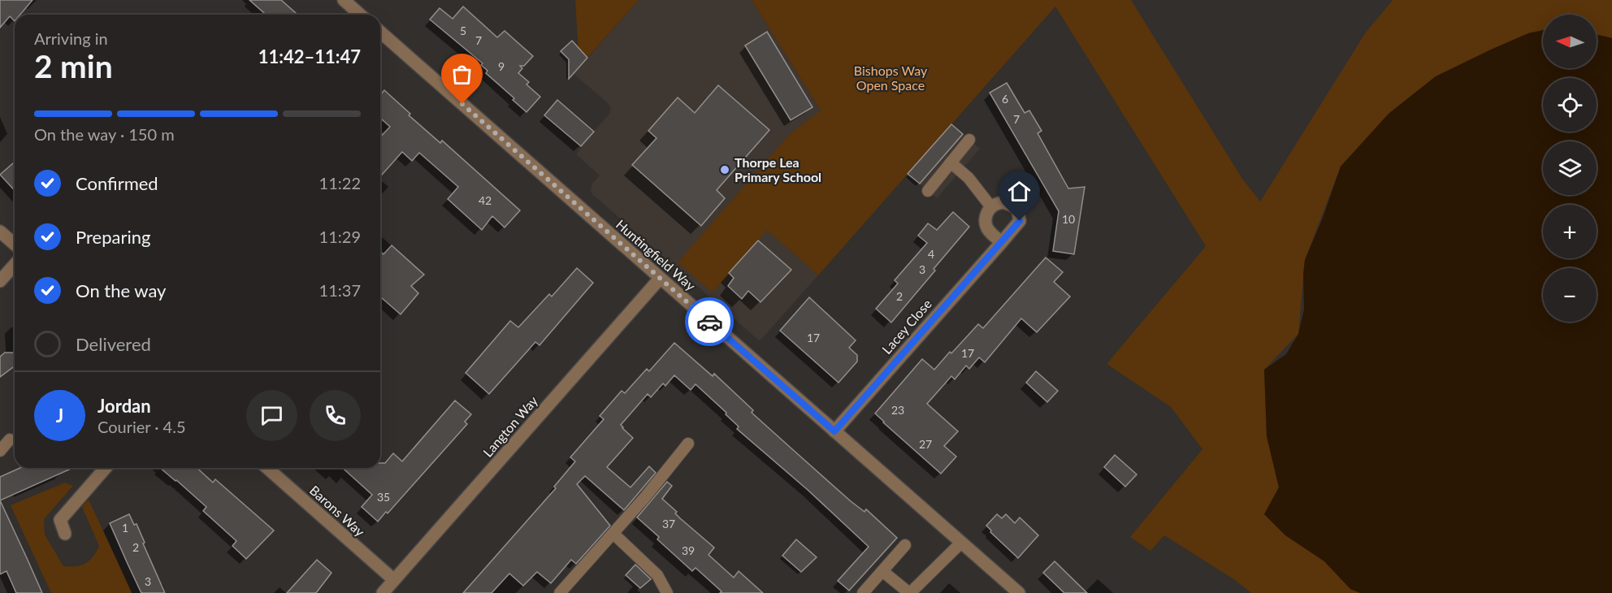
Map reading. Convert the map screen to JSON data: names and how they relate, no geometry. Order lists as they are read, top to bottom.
{
  "streets": {
    "street": [
      "Huntingfield Way",
      "Lacey Close",
      "Langton Way",
      "Barons Way"
    ]
  },
  "crossings": [
    ["Huntingfield Way", "Lacey Close"],
    ["Huntingfield Way", "Langton Way"],
    ["Langton Way", "Barons Way"]
  ],
  "parks": ["Bishops Way Open Space"],
  "places": ["Thorpe Lea Primary School"],
  "house_numbers": [
    "5",
    "7",
    "9",
    "6",
    "7",
    "42",
    "10",
    "4",
    "3",
    "2",
    "17",
    "17",
    "23",
    "27",
    "35",
    "37",
    "1",
    "2",
    "39",
    "3"
  ],
  "north": "left",
  "page": {
    "map_buttons": ["+", "−"],
    "heading": ["2 min", "Arriving in", "11:42–11:47"],
    "panel": ["Jordan", "Courier · 4.5"],
    "bar": "On the way · 150 m",
    "list": [
      ["Confirmed", "11:22"],
      ["Preparing", "11:29"],
      ["On the way", "11:37"],
      "Delivered"
    ],
    "round": "J"
  }
}
